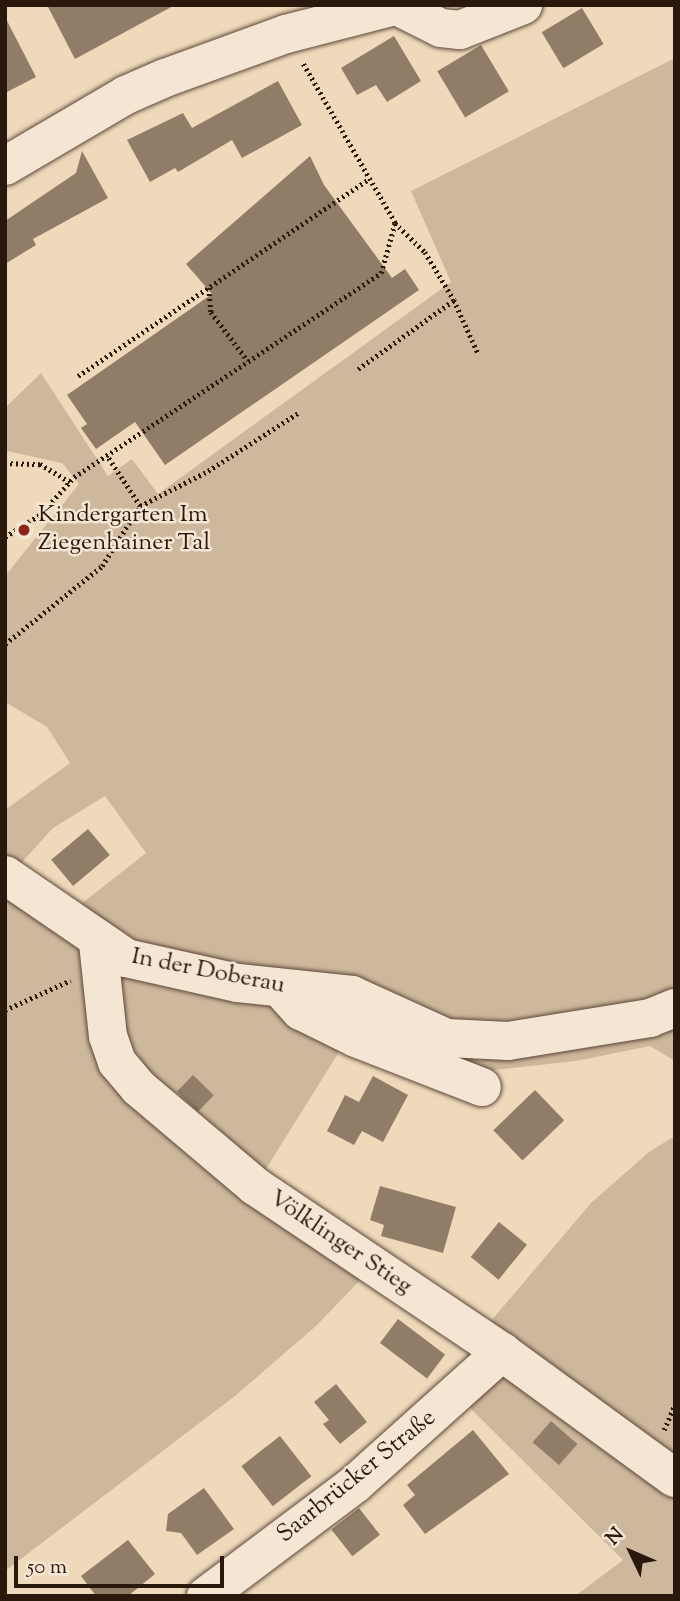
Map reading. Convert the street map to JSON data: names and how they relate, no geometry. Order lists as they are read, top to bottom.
{
  "streets": {
    "street": ["In der Doberau", "Völklinger Stieg", "Saarbrücker Straße"]
  },
  "crossings": [
    ["In der Doberau", "Völklinger Stieg"],
    ["Völklinger Stieg", "Saarbrücker Straße"]
  ],
  "places": ["Kindergarten Im Ziegenhainer Tal"],
  "scale_bar": "50 m",
  "north": "top left"
}
